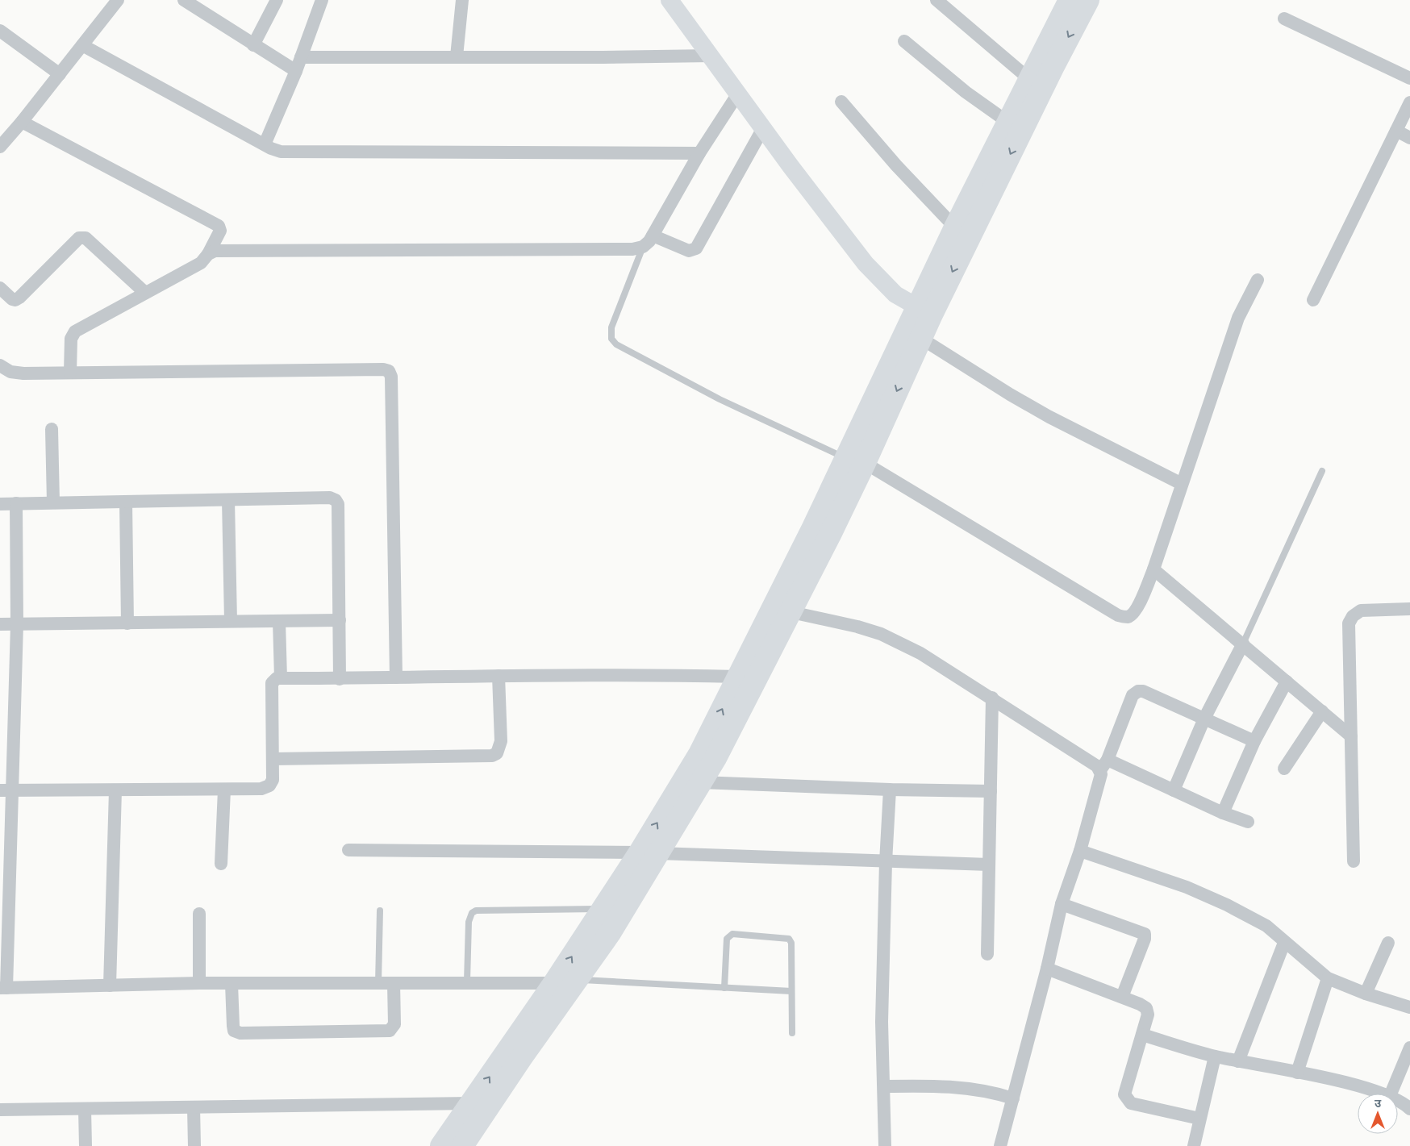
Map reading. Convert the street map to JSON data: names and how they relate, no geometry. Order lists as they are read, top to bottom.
{
  "north": "top"
}
